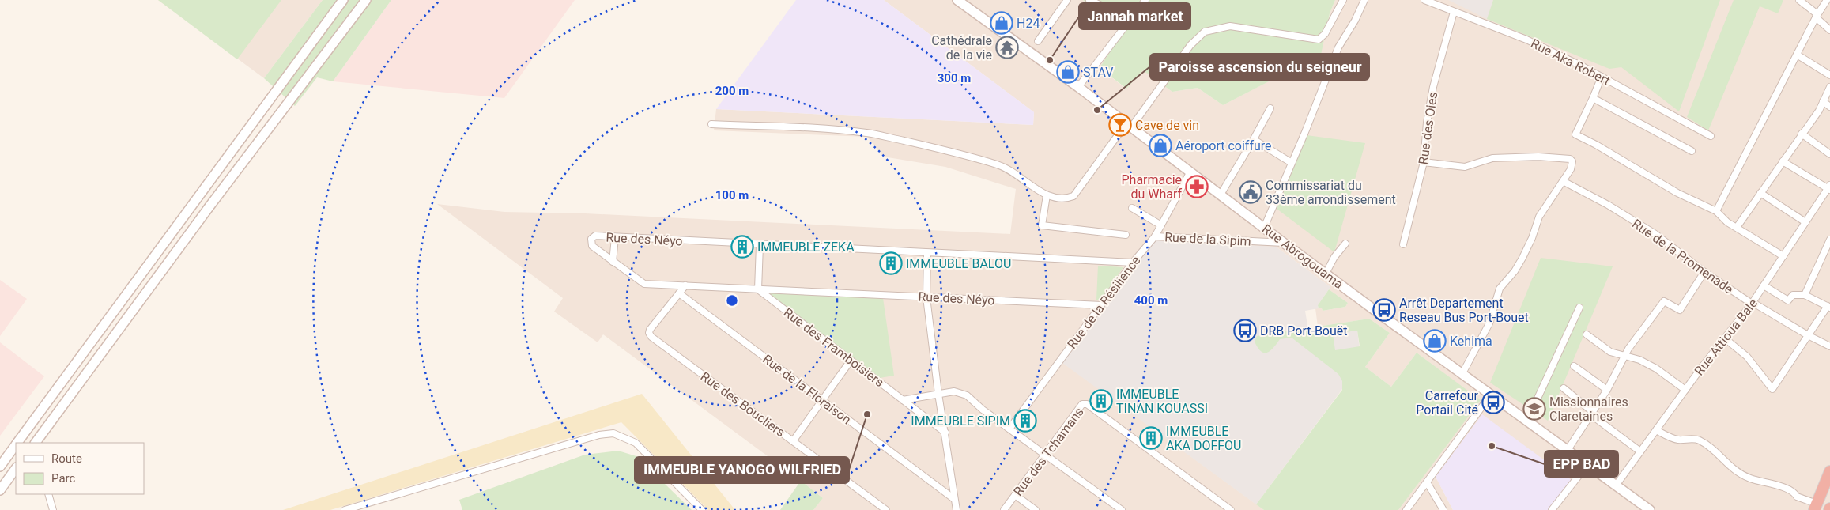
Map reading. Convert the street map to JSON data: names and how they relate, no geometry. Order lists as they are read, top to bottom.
{
  "streets": {
    "main road": ["Rue Abrogouama"],
    "street": [
      "Rue Aka Robert",
      "Rue des Oies",
      "Rue des Néyo",
      "Rue de la Sipim",
      "Rue de la Promenade",
      "Rue de la Résilience",
      "Rue Attioua Bale",
      "Rue des Framboisiers",
      "Rue de la Floraison",
      "Rue des Boucliers",
      "Rue des Tchamans"
    ]
  },
  "crossings": [
    ["Rue Aka Robert", "Rue des Oies"],
    ["Rue des Néyo", "Rue de la Résilience"],
    ["Rue des Néyo", "Rue des Framboisiers"],
    ["Rue des Néyo", "Rue des Boucliers"],
    ["Rue de la Sipim", "Rue Abrogouama"],
    ["Rue de la Sipim", "Rue de la Résilience"],
    ["Rue Abrogouama", "Rue de la Résilience"],
    ["Rue Abrogouama", "Rue Attioua Bale"],
    ["Rue de la Promenade", "Rue Attioua Bale"],
    ["Rue de la Floraison", "Rue des Boucliers"]
  ],
  "places": {
    "shop": [
      "H24",
      "STAV",
      "Aéroport coiffure",
      "Kehima"
    ],
    "temple": ["Cathédrale de la vie"],
    "other": [
      "Jannah market",
      "Paroisse ascension du seigneur",
      "IMMEUBLE YANOGO WILFRIED",
      "EPP BAD"
    ],
    "bar": ["Cave de vin"],
    "pharmacy": ["Pharmacie du Wharf"],
    "public building": ["Commissariat du 33ème arrondissement"],
    "building": [
      "IMMEUBLE ZEKA",
      "IMMEUBLE BALOU",
      "IMMEUBLE TINAN KOUASSI",
      "IMMEUBLE SIPIM",
      "IMMEUBLE AKA DOFFOU"
    ],
    "bus stop": ["Arrêt Departement Reseau Bus Port-Bouet", "DRB Port-Bouët", "Carrefour Portail Cité"],
    "school or university": ["Missionnaires Claretaines"]
  },
  "legend": ["Route", "Parc"],
  "rings": [
    "300 m",
    "200 m",
    "100 m",
    "400 m"
  ]
}
